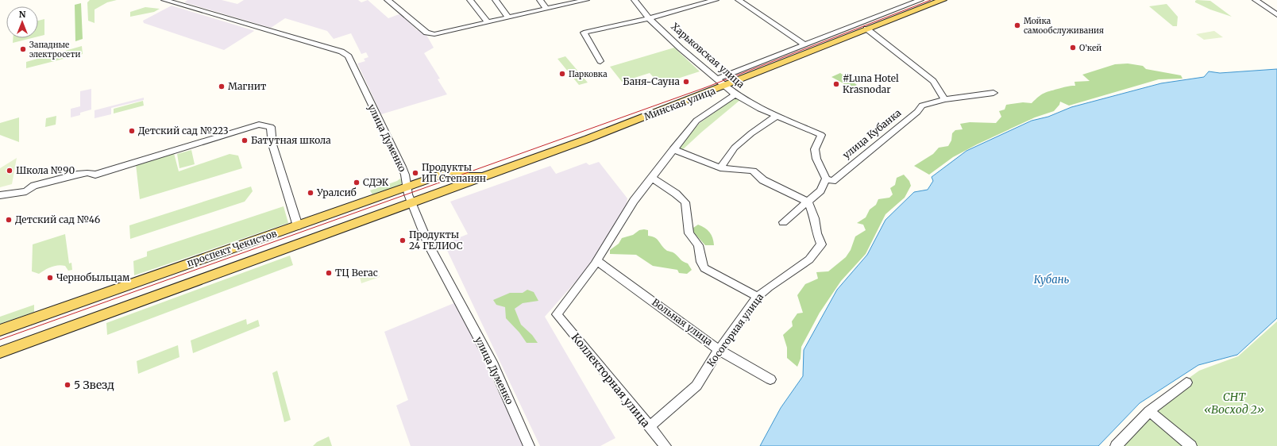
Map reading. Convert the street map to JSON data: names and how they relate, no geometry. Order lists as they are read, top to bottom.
{
  "streets": {
    "main road": ["Минская улица", "проспект Чекистов"],
    "street": [
      "Харьковская улица",
      "улица Кубанка",
      "улица Думенко",
      "Вольная улица",
      "Косогорная улица",
      "Коллекторная улица"
    ]
  },
  "crossings": [
    ["Харьковская улица", "Минская улица"],
    ["Харьковская улица", "улица Кубанка"],
    ["Минская улица", "проспект Чекистов"],
    ["Минская улица", "Вольная улица"],
    ["Минская улица", "Коллекторная улица"],
    ["улица Думенко", "проспект Чекистов"],
    ["Вольная улица", "Косогорная улица"],
    ["Косогорная улица", "Коллекторная улица"]
  ],
  "water": ["Кубань"],
  "parks": ["СНТ «Восход 2»"],
  "places": [
    "Мойка самообслуживания",
    "О’кей",
    "Западные электросети",
    "Парковка",
    "Баня-Сауна",
    "#Luna Hotel Krasnodar",
    "Магнит",
    "Детский сад №223",
    "Батутная школа",
    "Школа №90",
    "Продукты ИП Степанян",
    "СДЭК",
    "Уралсиб",
    "Детский сад №46",
    "Продукты 24 ГЕЛИОС",
    "ТЦ Вегас",
    "Чернобыльцам",
    "5 Звезд"
  ],
  "north": "top"
}
